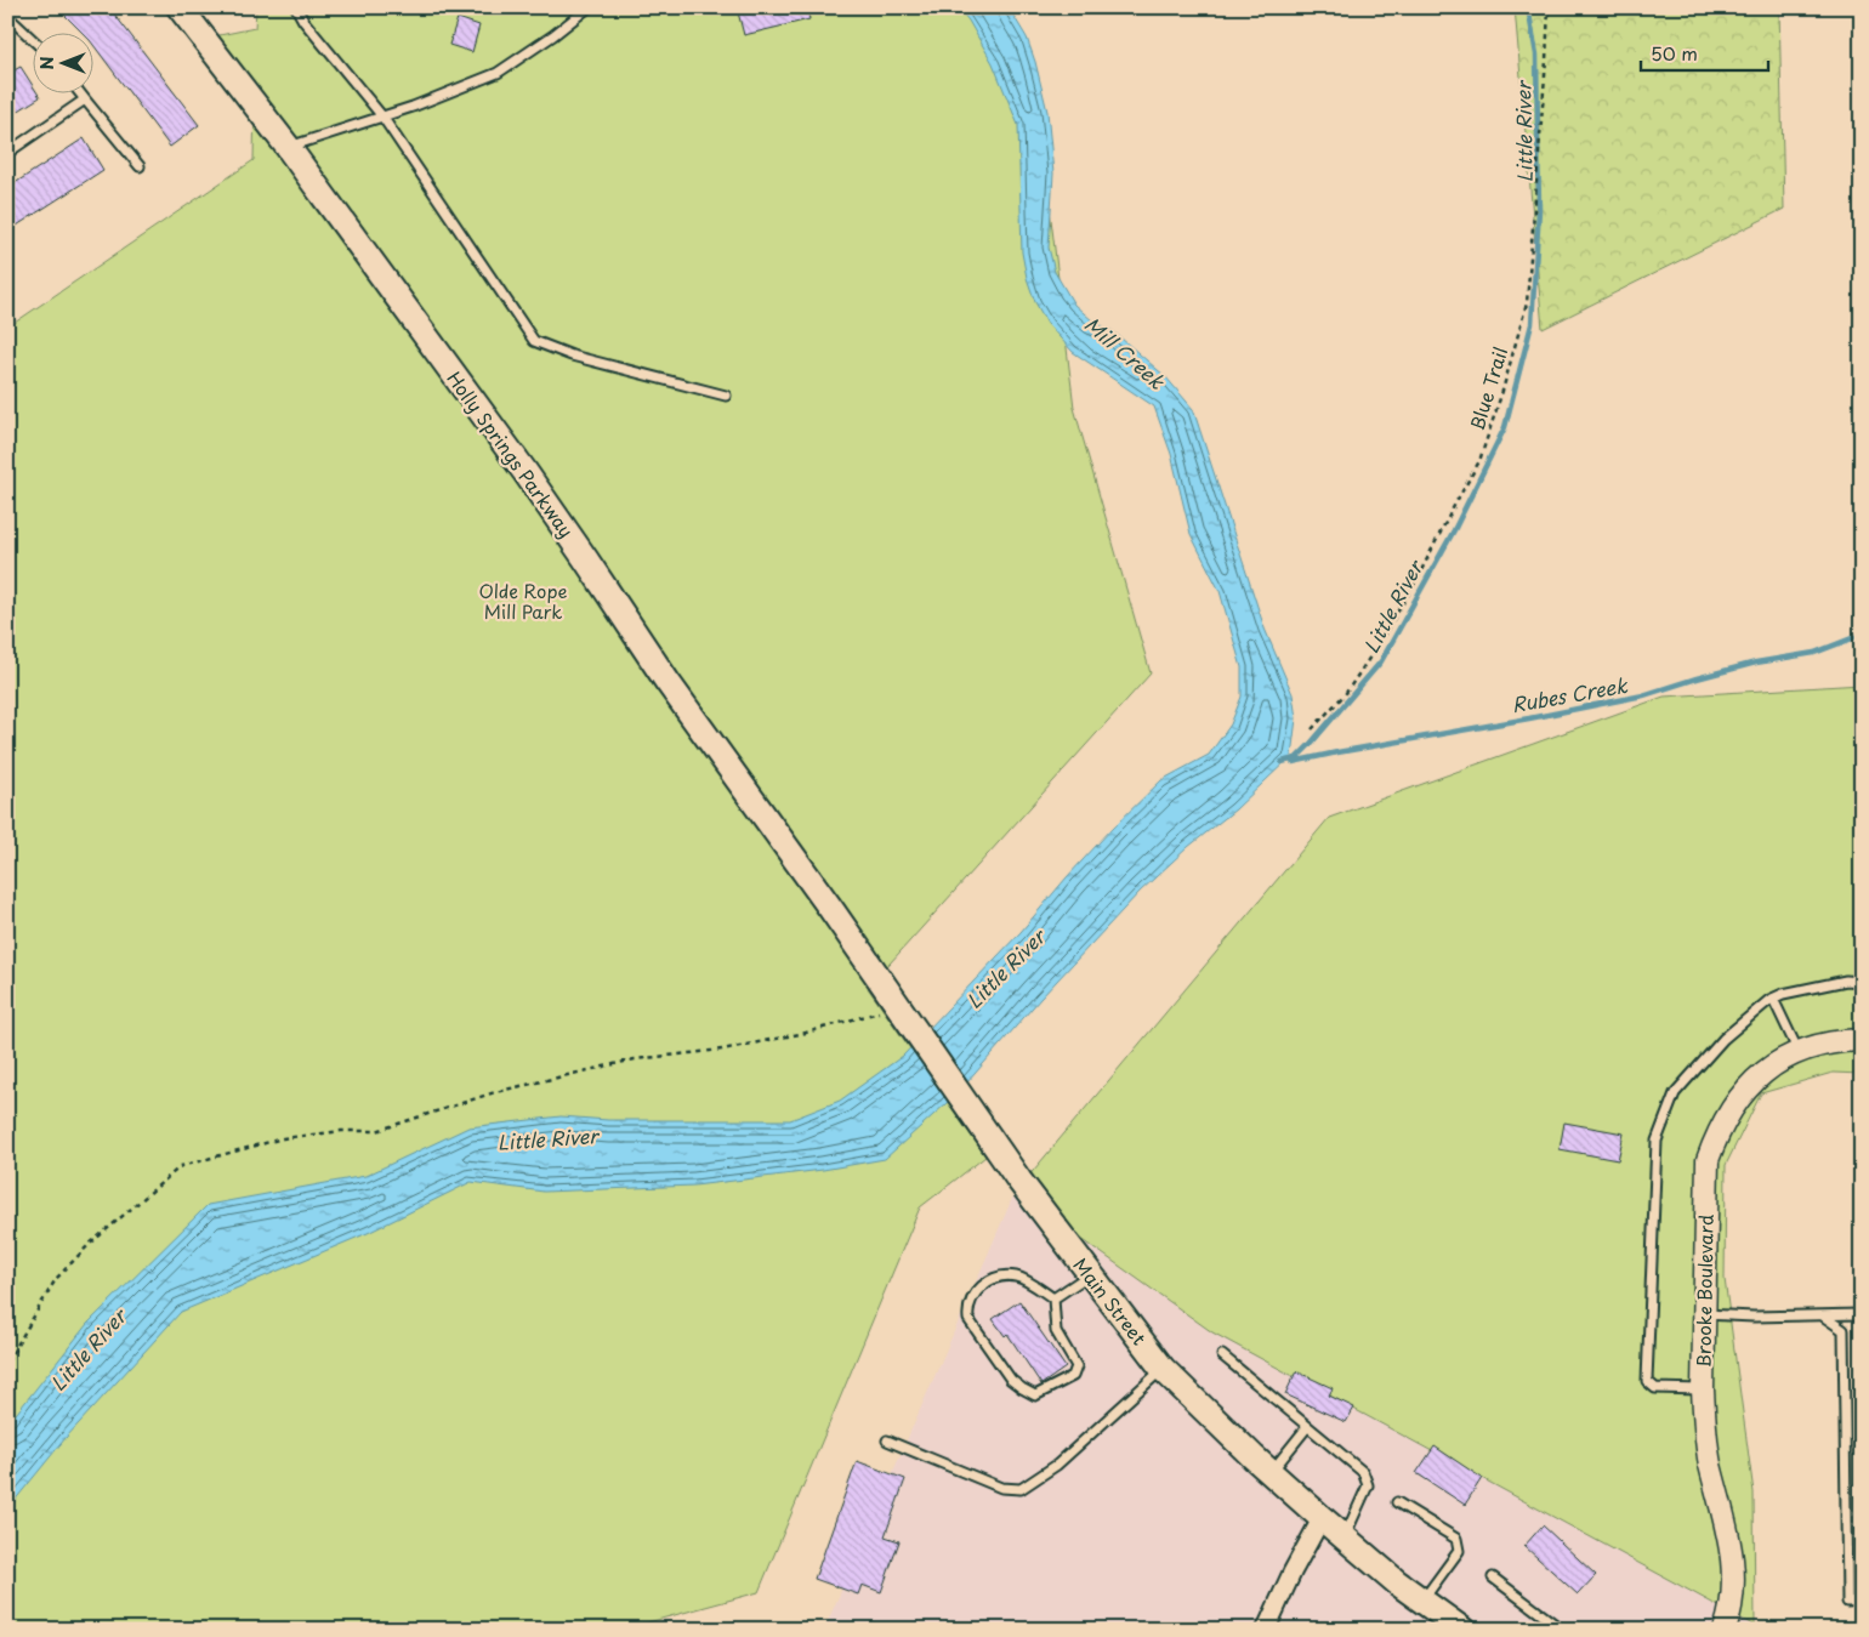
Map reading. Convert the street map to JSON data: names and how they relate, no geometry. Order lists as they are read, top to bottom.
{
  "streets": {
    "main road": ["Holly Springs Parkway", "Main Street"],
    "street": ["Brooke Boulevard"],
    "path": ["Blue Trail"]
  },
  "crossings": [
    ["Holly Springs Parkway", "Main Street"]
  ],
  "water": ["Little River", "Mill Creek", "Rubes Creek"],
  "parks": ["Olde Rope Mill Park"],
  "scale_bar": "50 m",
  "north": "left"
}
